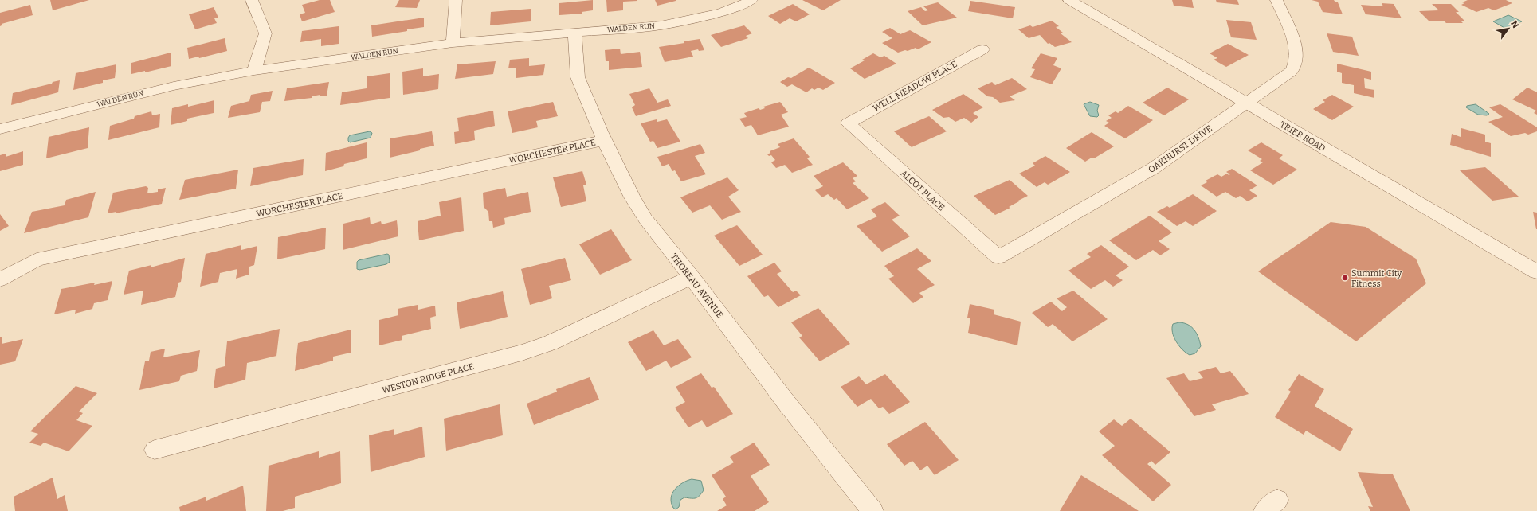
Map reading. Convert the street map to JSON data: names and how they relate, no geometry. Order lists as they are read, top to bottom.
{
  "streets": {
    "street": [
      "WALDEN RUN",
      "WELL MEADOW PLACE",
      "TRIER ROAD",
      "OAKHURST DRIVE",
      "WORCHESTER PLACE",
      "ALCOT PLACE",
      "THOREAU AVENUE",
      "WESTON RIDGE PLACE"
    ]
  },
  "crossings": [
    ["WALDEN RUN", "THOREAU AVENUE"],
    ["WELL MEADOW PLACE", "ALCOT PLACE"],
    ["TRIER ROAD", "OAKHURST DRIVE"],
    ["OAKHURST DRIVE", "ALCOT PLACE"],
    ["WORCHESTER PLACE", "THOREAU AVENUE"],
    ["THOREAU AVENUE", "WESTON RIDGE PLACE"]
  ],
  "places": ["Summit City Fitness"],
  "north": "top right"
}
